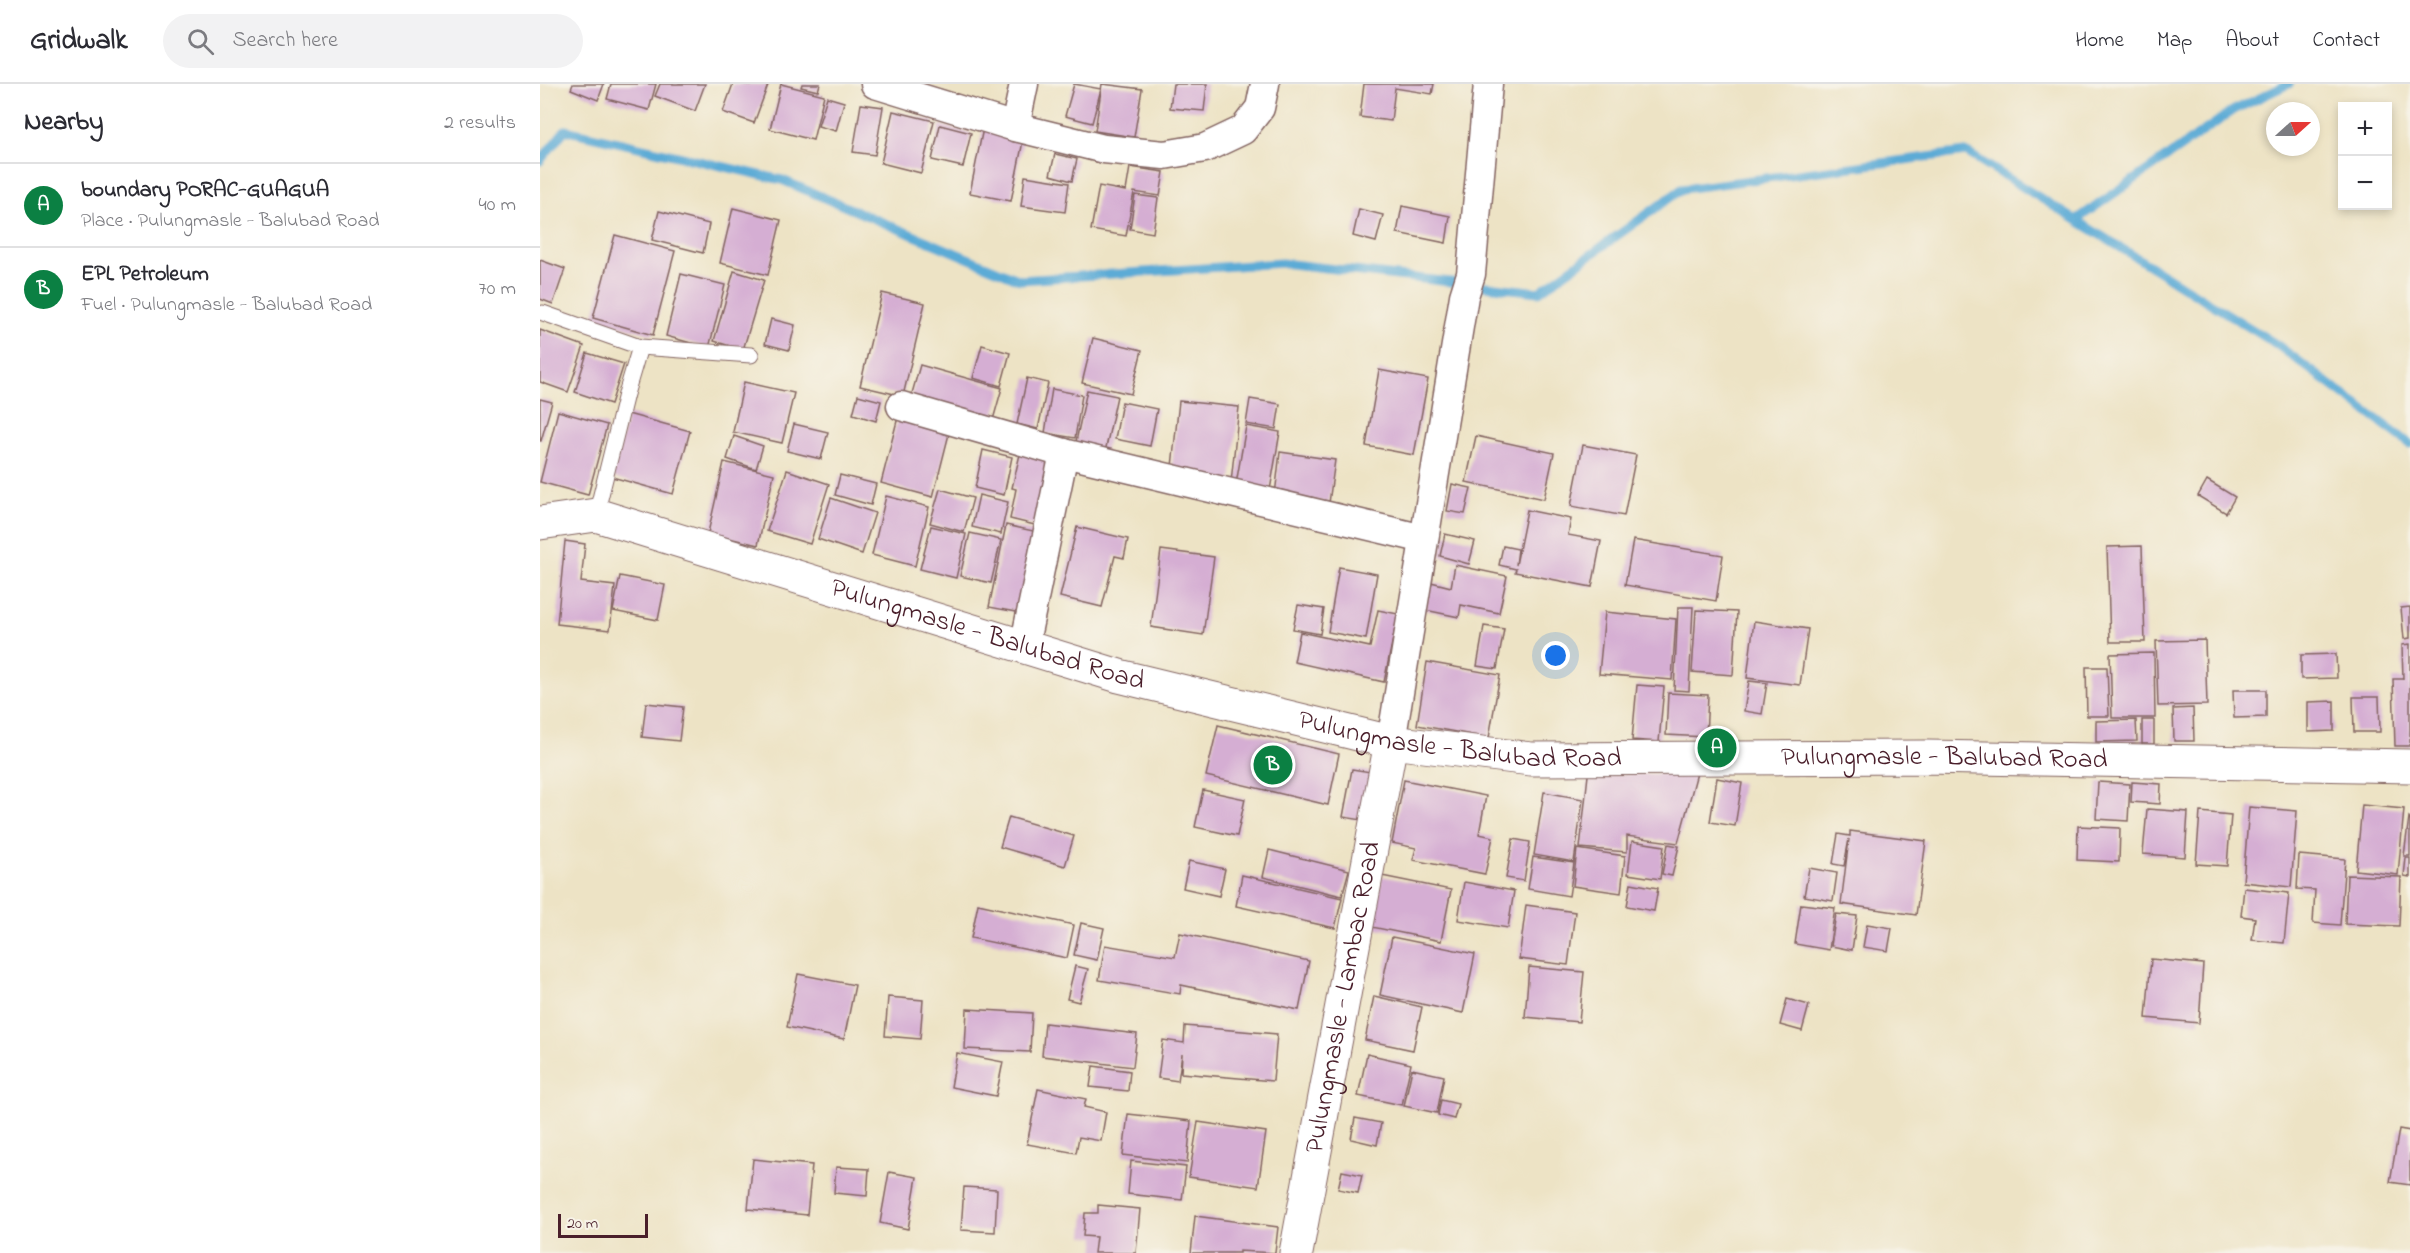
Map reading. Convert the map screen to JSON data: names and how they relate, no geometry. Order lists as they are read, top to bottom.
{
  "streets": {
    "street": ["Pulungmasle - Balubad Road", "Pulungmasle - Lambac Road"]
  },
  "crossings": [
    ["Pulungmasle - Balubad Road", "Pulungmasle - Lambac Road"]
  ],
  "scale_bar": "20 m",
  "north": "right",
  "page": {
    "header": "Gridwalk",
    "search": "Search here",
    "nav": [
      "Home",
      "Map",
      "About",
      "Contact"
    ],
    "heading": ["Nearby", "2 results"],
    "map_buttons": ["+", "−"],
    "list": [
      {
        "mark": "A",
        "name": "boundary PORAC-GUAGUA",
        "note": "Place · Pulungmasle - Balubad Road",
        "value": "40 m"
      },
      {
        "mark": "B",
        "name": "EPL Petroleum",
        "note": "Fuel · Pulungmasle - Balubad Road",
        "value": "70 m"
      }
    ],
    "pins": ["A", "B"],
    "scale": "20 m"
  }
}
